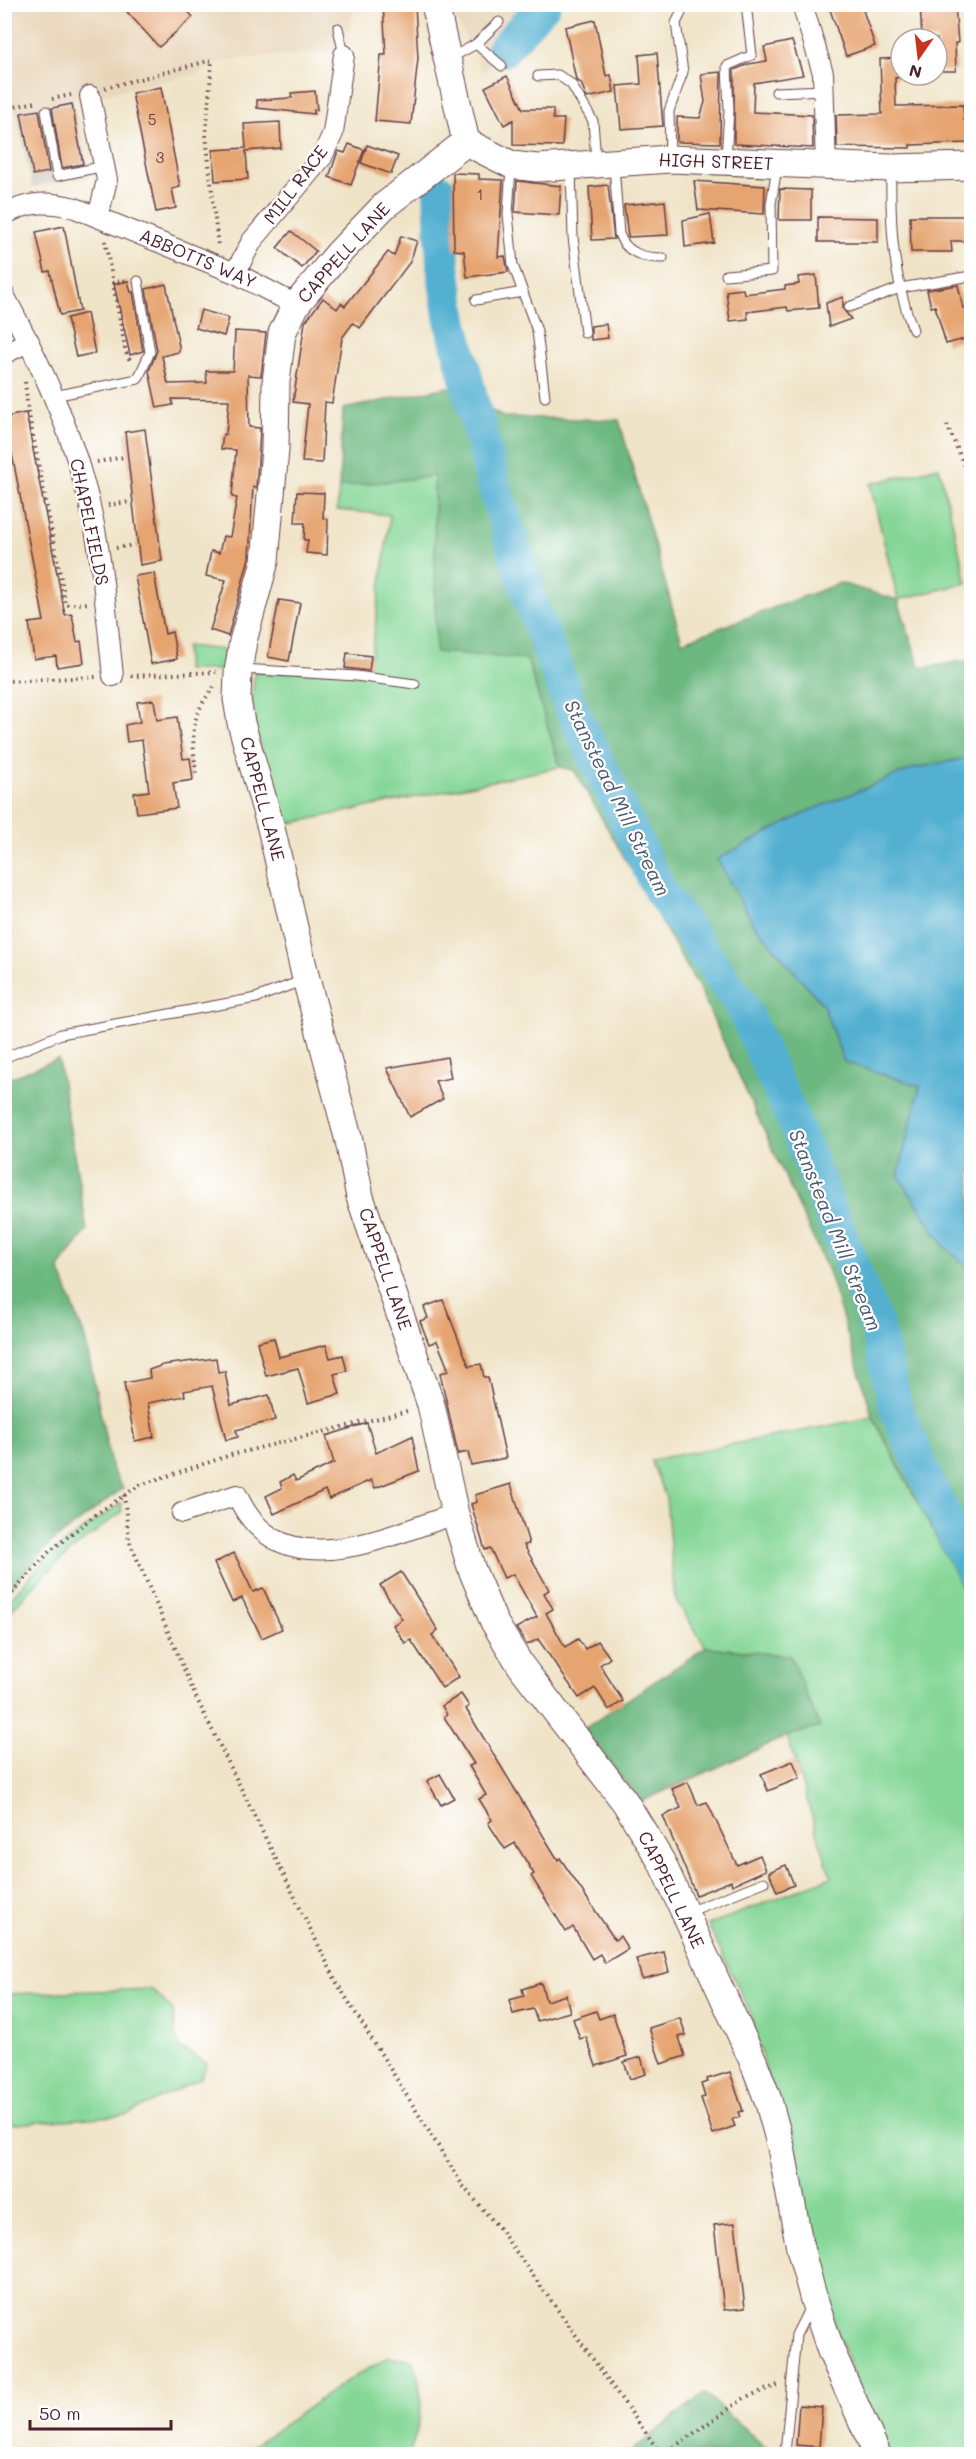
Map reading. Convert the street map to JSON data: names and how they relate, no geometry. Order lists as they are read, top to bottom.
{
  "streets": {
    "street": [
      "HIGH STREET",
      "MILL RACE",
      "CAPPELL LANE",
      "ABBOTTS WAY",
      "CHAPELFIELDS"
    ]
  },
  "crossings": [
    ["HIGH STREET", "CAPPELL LANE"],
    ["MILL RACE", "ABBOTTS WAY"],
    ["CAPPELL LANE", "ABBOTTS WAY"]
  ],
  "water": ["Stanstead Mill Stream"],
  "house_numbers": ["5", "3", "1"],
  "scale_bar": "50 m",
  "north": "bottom"
}
